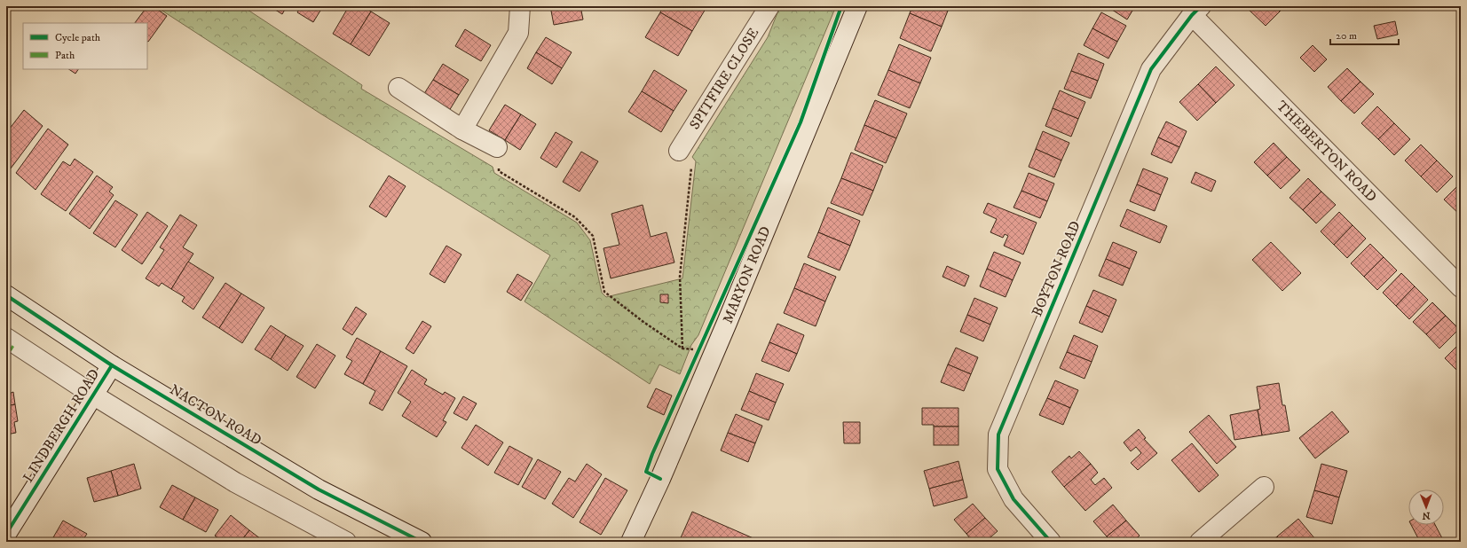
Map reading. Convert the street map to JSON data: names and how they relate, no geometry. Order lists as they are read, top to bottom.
{
  "streets": {
    "street": [
      "SPITFIRE CLOSE",
      "THEBERTON ROAD",
      "BOYTON ROAD",
      "MARYON ROAD",
      "NACTON ROAD",
      "LINDBERGH ROAD"
    ]
  },
  "crossings": [
    ["THEBERTON ROAD", "BOYTON ROAD"],
    ["NACTON ROAD", "LINDBERGH ROAD"]
  ],
  "legend": ["Cycle path", "Path"],
  "scale_bar": "20 m",
  "north": "bottom"
}
